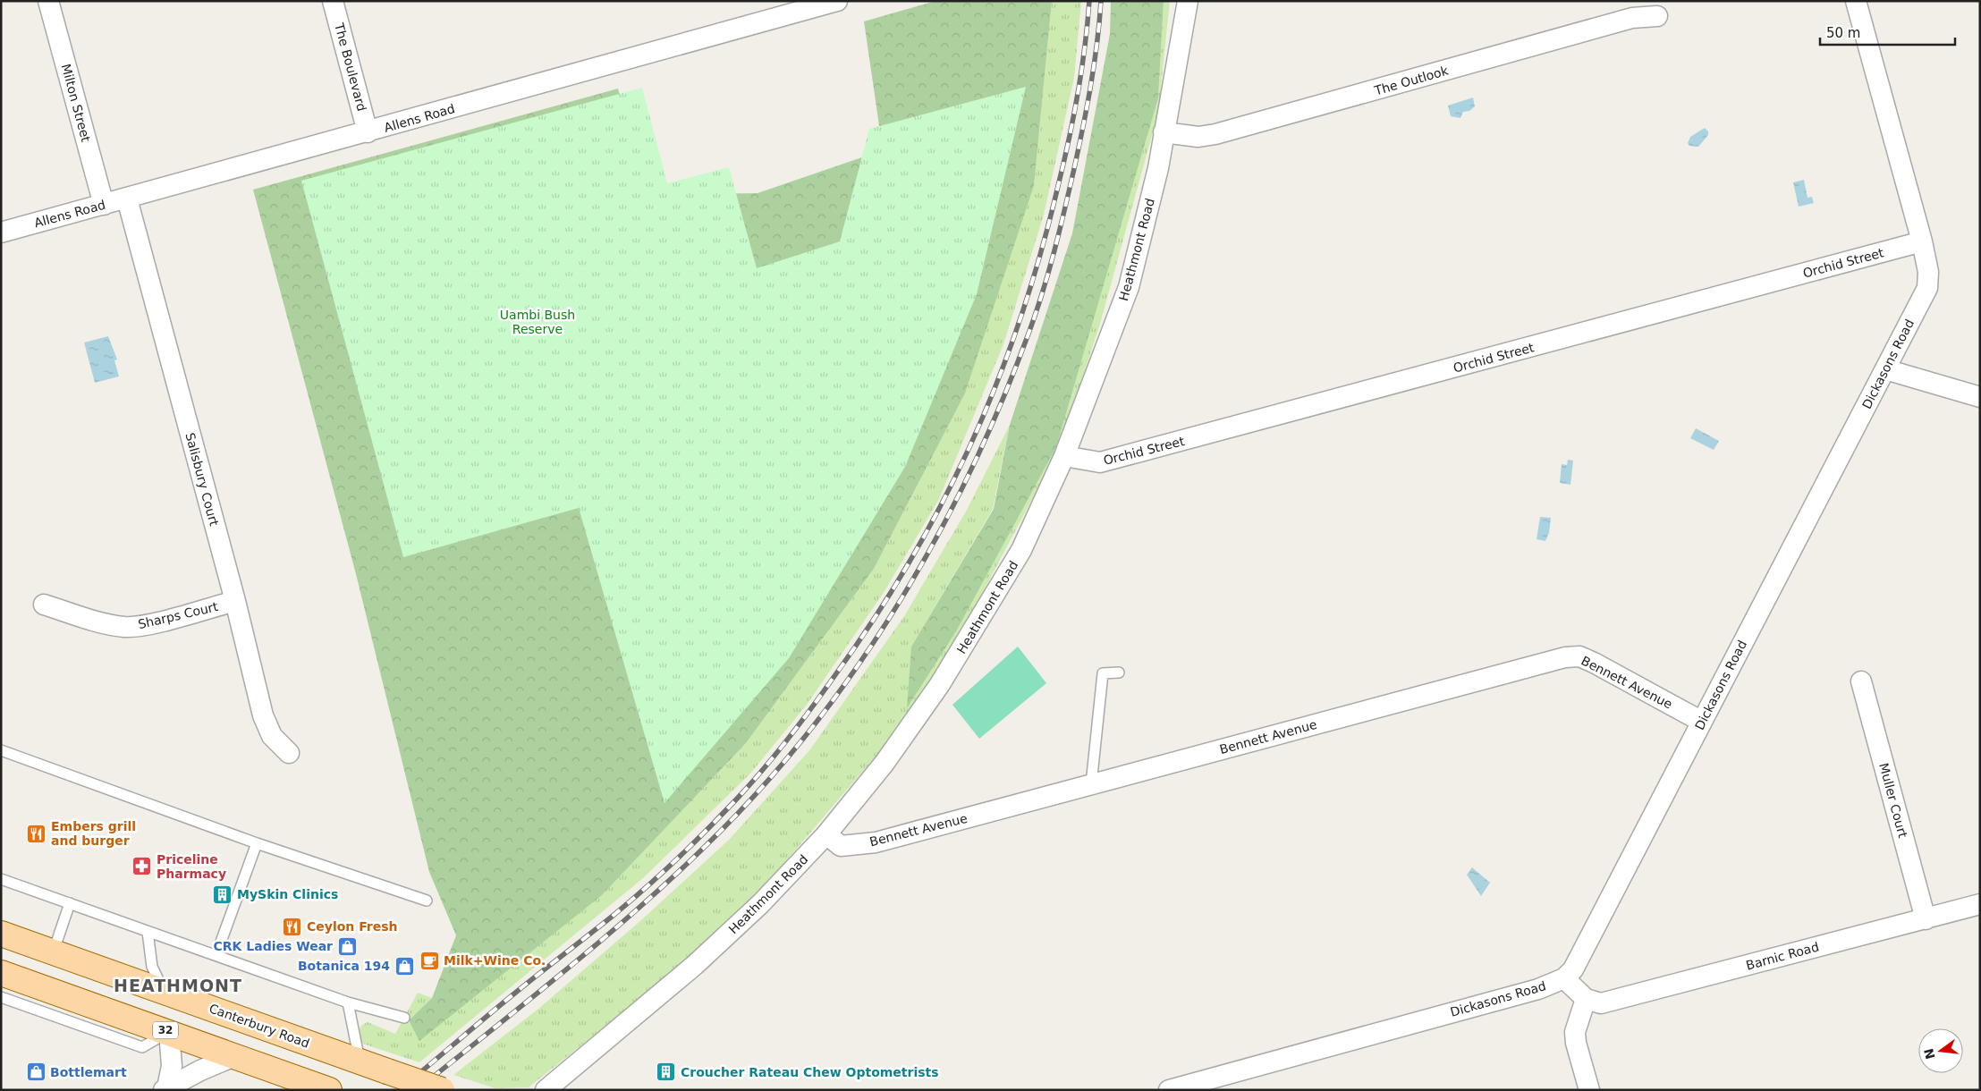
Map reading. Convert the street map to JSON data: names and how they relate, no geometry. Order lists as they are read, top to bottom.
{
  "streets": {
    "main road": ["Canterbury Road", "32"],
    "street": [
      "The Boulevard",
      "The Outlook",
      "Milton Street",
      "Allens Road",
      "Heathmont Road",
      "Orchid Street",
      "Dickasons Road",
      "Salisbury Court",
      "Sharps Court",
      "Bennett Avenue",
      "Muller Court",
      "Barnic Road"
    ]
  },
  "crossings": [
    ["The Boulevard", "Allens Road"],
    ["The Outlook", "Heathmont Road"],
    ["Milton Street", "Allens Road"],
    ["Allens Road", "Salisbury Court"],
    ["Heathmont Road", "Orchid Street"],
    ["Heathmont Road", "Bennett Avenue"],
    ["Orchid Street", "Dickasons Road"],
    ["Dickasons Road", "Bennett Avenue"],
    ["Salisbury Court", "Sharps Court"],
    ["Muller Court", "Barnic Road"]
  ],
  "districts": ["HEATHMONT"],
  "parks": ["Uambi Bush Reserve"],
  "places": {
    "restaurant": ["Embers grill and burger", "Ceylon Fresh"],
    "pharmacy": ["Priceline Pharmacy"],
    "building": ["MySkin Clinics", "Croucher Rateau Chew Optometrists"],
    "shop": ["CRK Ladies Wear", "Botanica 194", "Bottlemart"],
    "cafe": ["Milk+Wine Co."]
  },
  "scale_bar": "50 m",
  "north": "left"
}
